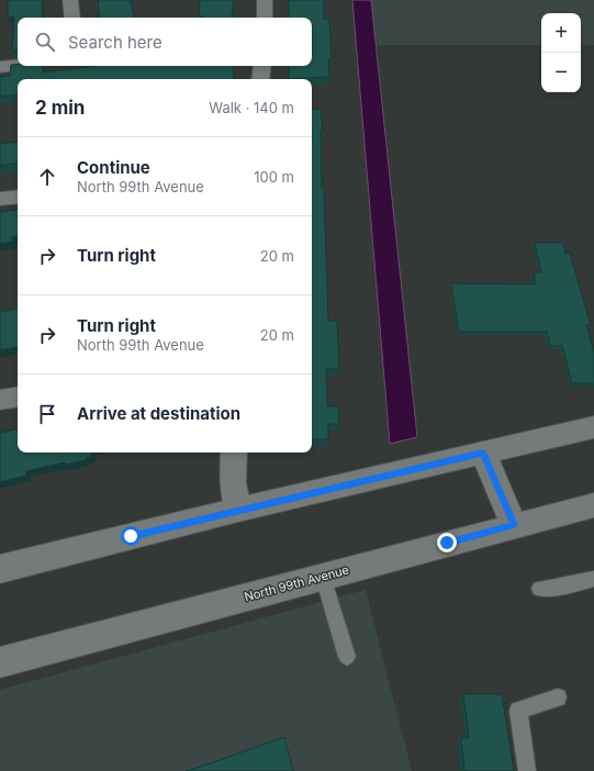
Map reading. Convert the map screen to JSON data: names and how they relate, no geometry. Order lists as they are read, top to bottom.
{
  "streets": {
    "main road": ["North 99th Avenue"]
  },
  "page": {
    "map_buttons": ["+", "−"],
    "search": "Search here",
    "heading": ["2 min", "Walk · 140 m"],
    "list": [
      ["Continue", "North 99th Avenue", "100 m"],
      ["Turn right", "20 m"],
      ["Turn right", "North 99th Avenue", "20 m"],
      "Arrive at destination"
    ]
  }
}
